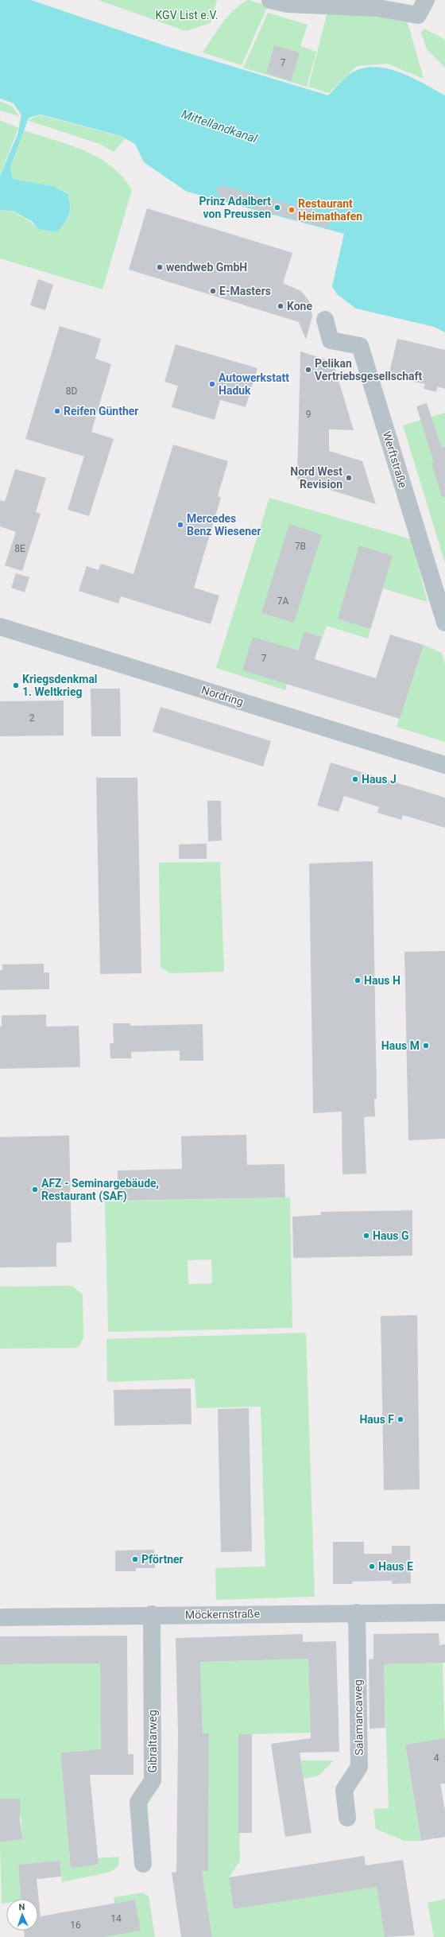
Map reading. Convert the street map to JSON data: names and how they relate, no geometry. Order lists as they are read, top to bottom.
{
  "streets": {
    "street": [
      "Werftstraße",
      "Nordring",
      "Möckernstraße",
      "Salamancaweg",
      "Gibraltarweg"
    ]
  },
  "crossings": [
    ["Möckernstraße", "Salamancaweg"],
    ["Möckernstraße", "Gibraltarweg"]
  ],
  "water": ["Mittellandkanal"],
  "parks": ["KGV List e.V."],
  "places": [
    "Prinz Adalbert von Preussen",
    "Restaurant Heimathafen",
    "wendweb GmbH",
    "E-Masters",
    "Kone",
    "Pelikan Vertriebsgesellschaft",
    "Autowerkstatt Haduk",
    "Reifen Günther",
    "Nord West Revision",
    "Mercedes Benz Wiesener",
    "Kriegsdenkmal 1. Weltkrieg",
    "Haus J",
    "Haus H",
    "Haus M",
    "AFZ - Seminargebäude, Restaurant (SAF)",
    "Haus G",
    "Haus F",
    "Pförtner",
    "Haus E"
  ],
  "house_numbers": [
    "7",
    "8D",
    "9",
    "7B",
    "8E",
    "7A",
    "7",
    "2",
    "4",
    "14",
    "16"
  ],
  "north": "top"
}
